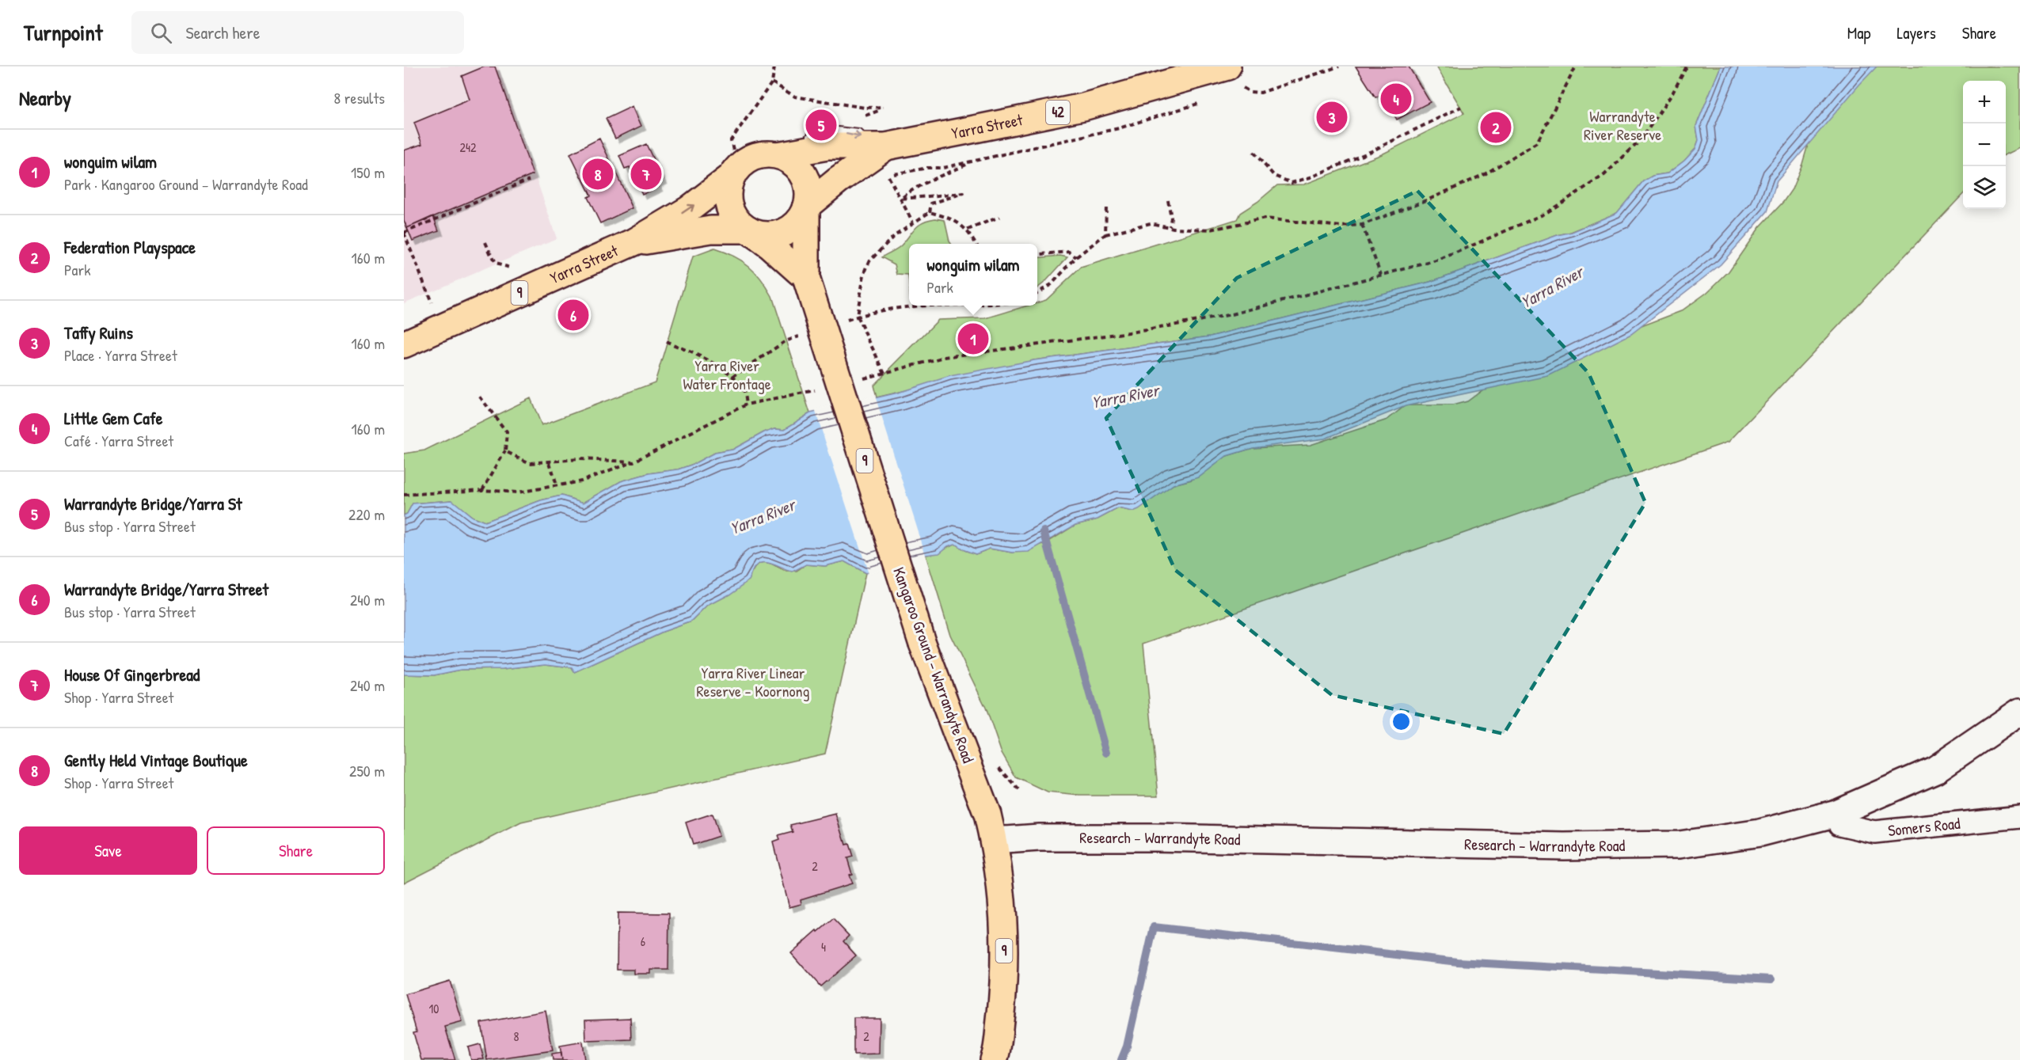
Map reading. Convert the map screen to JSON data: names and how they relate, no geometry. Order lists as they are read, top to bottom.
{
  "streets": {
    "main road": [
      "42",
      "Yarra Street",
      "9",
      "Kangaroo Ground – Warrandyte Road",
      "Research – Warrandyte Road"
    ],
    "street": ["Somers Road"]
  },
  "crossings": [
    ["Yarra Street", "9"],
    ["Yarra Street", "Kangaroo Ground – Warrandyte Road"],
    ["9", "Kangaroo Ground – Warrandyte Road"],
    ["Kangaroo Ground – Warrandyte Road", "Research – Warrandyte Road"],
    ["Somers Road", "Research – Warrandyte Road"]
  ],
  "water": ["Yarra River"],
  "parks": ["Warrandyte River Reserve", "Yarra River Water Frontage", "Yarra River Linear Reserve - Koornong"],
  "house_numbers": [
    "242",
    "2",
    "6",
    "4",
    "10",
    "8",
    "2"
  ],
  "page": {
    "header": "Turnpoint",
    "search": "Search here",
    "nav": ["Map", "Layers", "Share"],
    "heading": ["Nearby", "8 results"],
    "map_buttons": ["+", "−"],
    "pins": [
      "4",
      "3",
      "5",
      "2",
      "7",
      "8",
      "6",
      "1"
    ],
    "list": [
      {
        "mark": "1",
        "name": "wonguim wilam",
        "note": "Park · Kangaroo Ground – Warrandyte Road",
        "value": "150 m"
      },
      {
        "mark": "2",
        "name": "Federation Playspace",
        "note": "Park",
        "value": "160 m"
      },
      {
        "mark": "3",
        "name": "Taffy Ruins",
        "note": "Place · Yarra Street",
        "value": "160 m"
      },
      {
        "mark": "4",
        "name": "Little Gem Cafe",
        "note": "Café · Yarra Street",
        "value": "160 m"
      },
      {
        "mark": "5",
        "name": "Warrandyte Bridge/Yarra St",
        "note": "Bus stop · Yarra Street",
        "value": "220 m"
      },
      {
        "mark": "6",
        "name": "Warrandyte Bridge/Yarra Street",
        "note": "Bus stop · Yarra Street",
        "value": "240 m"
      },
      {
        "mark": "7",
        "name": "House Of Gingerbread",
        "note": "Shop · Yarra Street",
        "value": "240 m"
      },
      {
        "mark": "8",
        "name": "Gently Held Vintage Boutique",
        "note": "Shop · Yarra Street",
        "value": "250 m"
      }
    ],
    "popup": ["wonguim wilam", "Park"],
    "buttons": ["Save", "Share"]
  }
}
